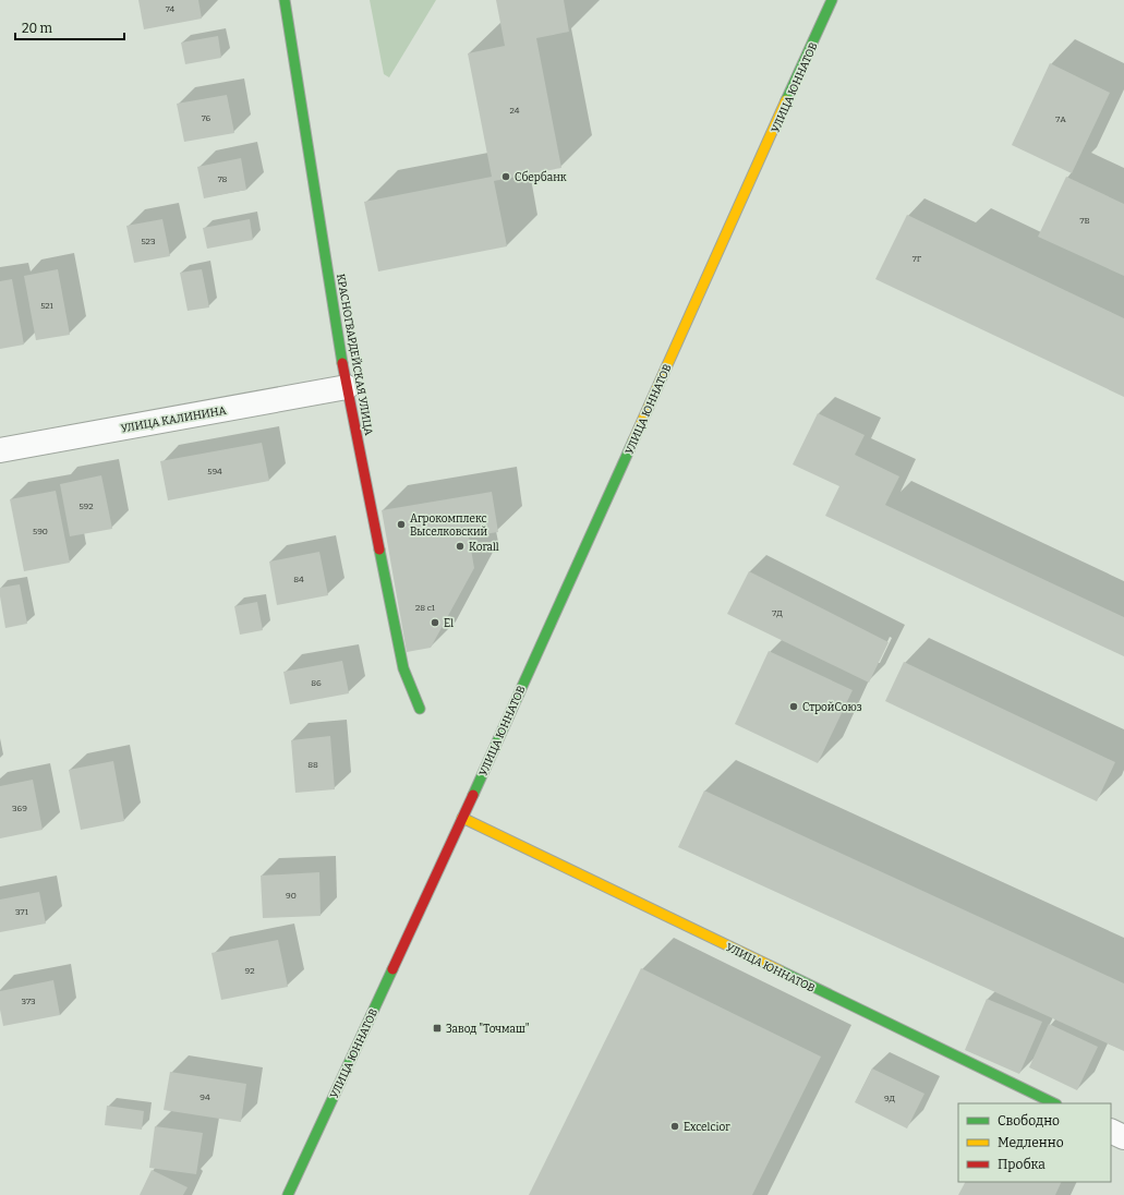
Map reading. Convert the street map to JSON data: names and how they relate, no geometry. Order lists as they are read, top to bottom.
{
  "streets": {
    "street": ["УЛИЦА ЮННАТОВ", "КРАСНОГВАРДЕЙСКАЯ УЛИЦА", "УЛИЦА КАЛИНИНА"]
  },
  "crossings": [
    ["КРАСНОГВАРДЕЙСКАЯ УЛИЦА", "УЛИЦА КАЛИНИНА"]
  ],
  "places": {
    "other": [
      "Сбербанк",
      "Агрокомплекс Выселковский",
      "Korall",
      "El",
      "СтройСоюз",
      "Excelcior"
    ],
    "transit": ["Завод \"Точмаш\""]
  },
  "house_numbers": [
    "74",
    "24",
    "76",
    "7А",
    "78",
    "7В",
    "523",
    "7Г",
    "521",
    "594",
    "592",
    "590",
    "84",
    "28 с1",
    "7Д",
    "86",
    "88",
    "369",
    "90",
    "371",
    "92",
    "373",
    "94",
    "9Д"
  ],
  "legend": ["Свободно", "Медленно", "Пробка"],
  "scale_bar": "20 m"
}
